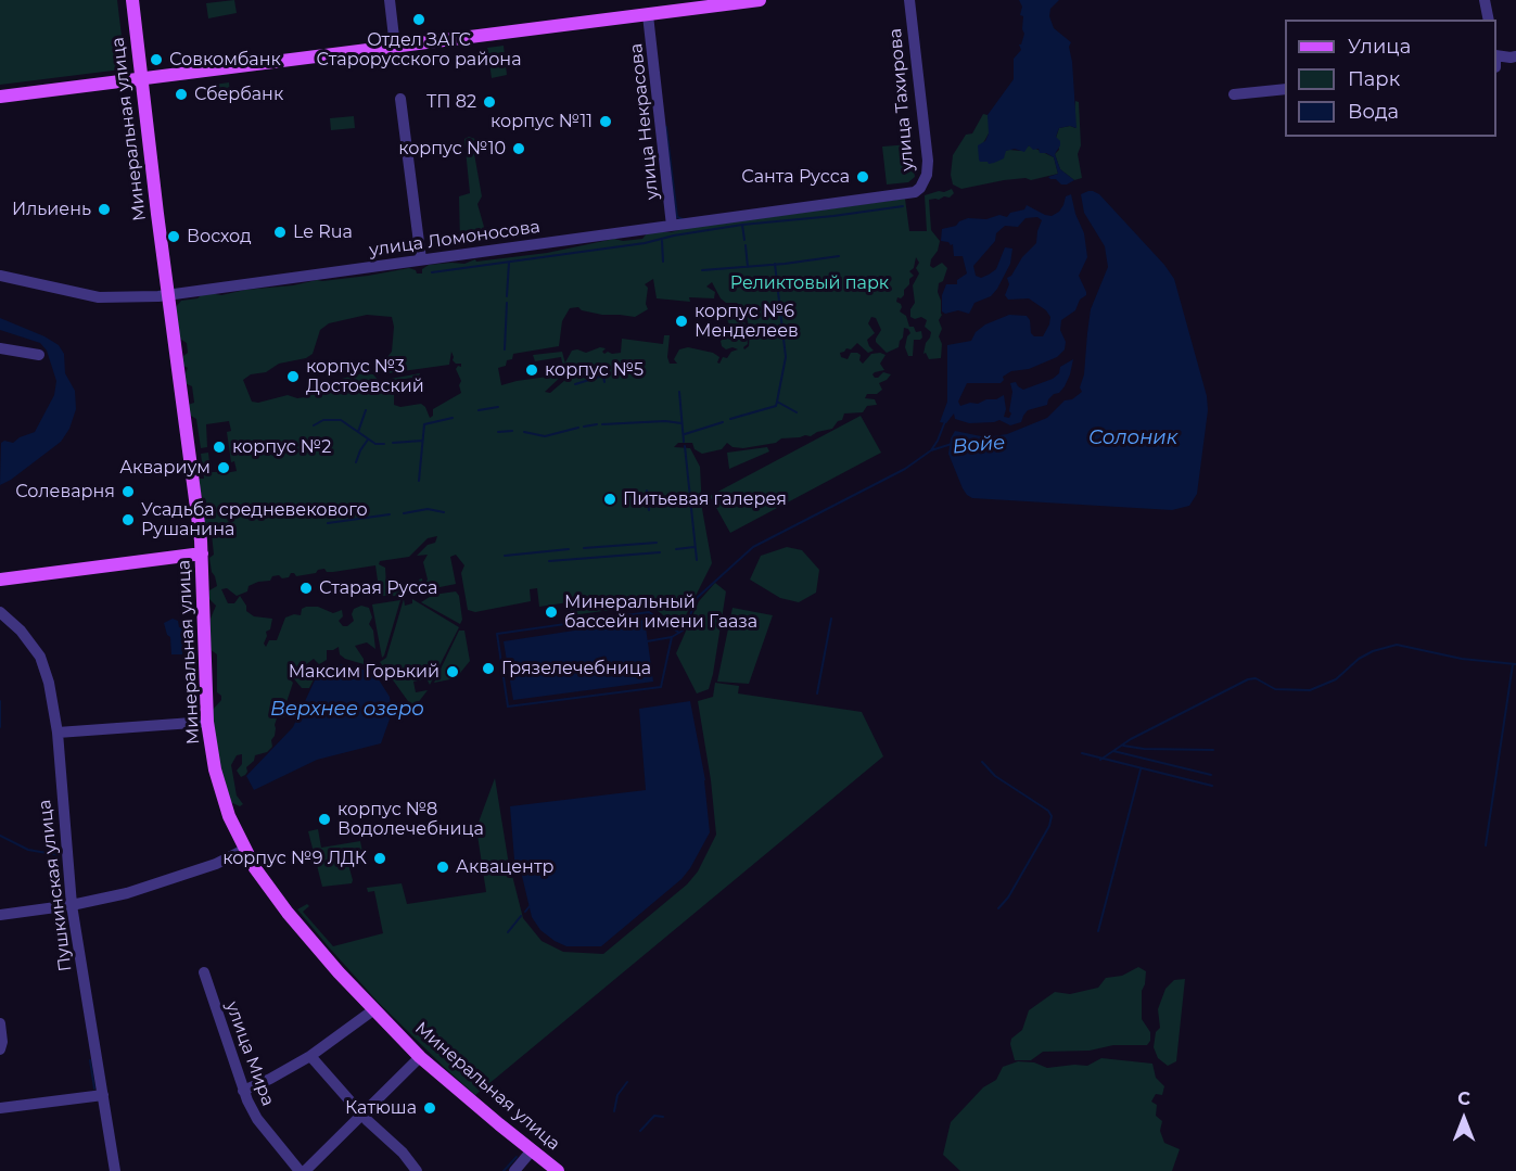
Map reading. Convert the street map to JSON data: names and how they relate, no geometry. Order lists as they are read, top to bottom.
{
  "streets": {
    "main road": ["Минеральная улица"],
    "street": [
      "улица Тахирова",
      "улица Некрасова",
      "улица Ломоносова",
      "Пушкинская улица",
      "улица Мира"
    ]
  },
  "crossings": [
    ["улица Тахирова", "улица Ломоносова"],
    ["улица Некрасова", "улица Ломоносова"],
    ["Минеральная улица", "улица Ломоносова"]
  ],
  "water": ["Солоник", "Войе", "Верхнее озеро"],
  "parks": ["Реликтовый парк"],
  "places": [
    "Отдел ЗАГС Старорусского района",
    "Совкомбанк",
    "Сбербанк",
    "ТП 82",
    "корпус №11",
    "корпус №10",
    "Санта Русса",
    "Ильиень",
    "Le Rua",
    "Восход",
    "корпус №6 Менделеев",
    "корпус №5",
    "корпус №3 Достоевский",
    "корпус №2",
    "Аквариум",
    "Солеварня",
    "Питьевая галерея",
    "Усадьба средневекового Рушанина",
    "Старая Русса",
    "Минеральный бассейн имени Гааза",
    "Грязелечебница",
    "Максим Горький",
    "корпус №8 Водолечебница",
    "корпус №9 ЛДК",
    "Аквацентр",
    "Катюша"
  ],
  "legend": ["Улица", "Парк", "Вода"],
  "north": "top"
}
